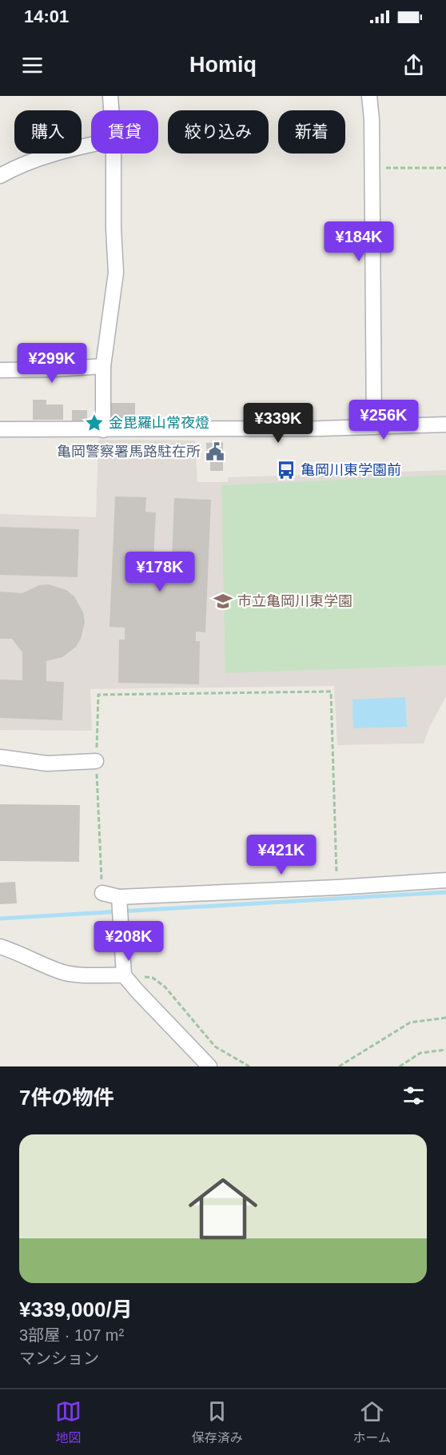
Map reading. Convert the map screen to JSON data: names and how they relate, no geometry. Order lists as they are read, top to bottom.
{
  "places": {
    "place": ["金毘羅山常夜燈"],
    "public building": ["亀岡警察署馬路駐在所"],
    "bus stop": ["亀岡川東学園前"],
    "school or university": ["市立亀岡川東学園"]
  },
  "page": {
    "status": "14:01",
    "header": "Homiq",
    "chip": [
      "購入",
      "賃貸",
      "絞り込み",
      "新着"
    ],
    "price": [
      "¥184K",
      "¥299K",
      "¥256K",
      "¥339K",
      "¥178K",
      "¥421K",
      "¥208K"
    ],
    "heading": "7件の物件",
    "list": [
      {
        "name": "¥339,000/月",
        "note": "3部屋 · 107 m² · マンション"
      }
    ],
    "tabs": ["地図", "保存済み", "ホーム"]
  }
}
